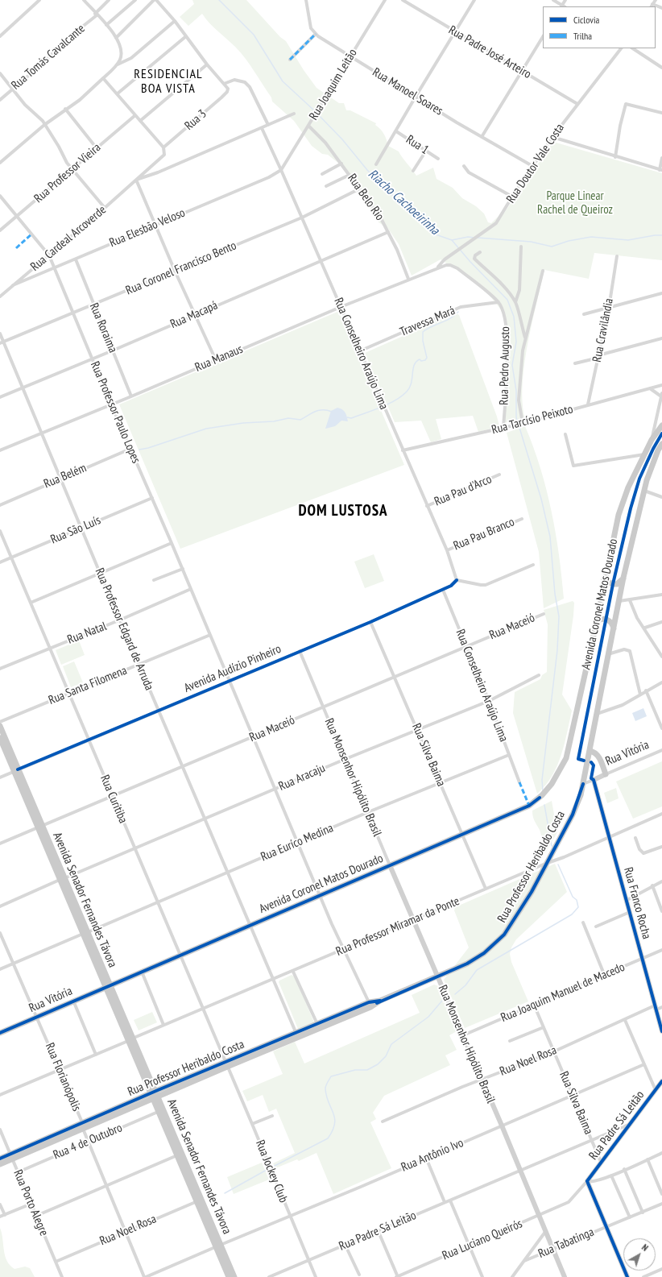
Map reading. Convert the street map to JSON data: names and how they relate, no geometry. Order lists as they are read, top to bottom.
{
  "streets": {
    "main road": [
      "Avenida Coronel Matos Dourado",
      "Rua Vitória",
      "Rua Monsenhor Hipólito Brasil",
      "Rua Professor Heribaldo Costa",
      "Avenida Senador Fernandes Távora",
      "Rua Franco Rocha",
      "Rua Padre Sá Leitão"
    ],
    "street": [
      "Rua Padre José Arteiro",
      "Rua Tomás Cavalcante",
      "Rua Joaquim Leitão",
      "Rua Manoel Soares",
      "Rua 3",
      "Rua 1",
      "Rua Doutor Vale Costa",
      "Rua Professor Vieira",
      "Rua Belo Rio",
      "Rua Elesbão Veloso",
      "Rua Cardeal Arcoverde",
      "Rua Coronel Francisco Bento",
      "Rua Macapá",
      "Travessa Mará",
      "Rua Roraima",
      "Rua Cravilândia",
      "Rua Conselheiro Araújo Lima",
      "Rua Manaus",
      "Rua Pedro Augusto",
      "Rua Professor Paulo Lopes",
      "Rua Tarcísio Peixoto",
      "Rua Belém",
      "Rua Pau d'Arco",
      "Rua São Luís",
      "Rua Pau Branco",
      "Rua Maceió",
      "Rua Professor Edgard de Arruda",
      "Rua Natal",
      "Avenida Audízio Pinheiro",
      "Rua Santa Filomena",
      "Rua Silva Baima",
      "Rua Aracaju",
      "Rua Curitiba",
      "Rua Euríco Medina",
      "Rua Professor Miramar da Ponte",
      "Rua Joaquim Manuel de Macedo",
      "Rua Noel Rosa",
      "Rua Florianópolis",
      "Rua 4 de Outubro",
      "Rua Antônio Ivo",
      "Rua Jockey Club",
      "Rua Porto Alegre",
      "Rua Luciano Queirós",
      "Rua Tabatinga"
    ]
  },
  "crossings": [
    ["Rua Padre José Arteiro", "Rua Doutor Vale Costa"],
    ["Rua Joaquim Leitão", "Rua Manoel Soares"],
    ["Rua Joaquim Leitão", "Rua Belo Rio"],
    ["Rua Joaquim Leitão", "Rua Elesbão Veloso"],
    ["Rua Joaquim Leitão", "Rua Conselheiro Araújo Lima"],
    ["Rua Manoel Soares", "Rua Doutor Vale Costa"],
    ["Rua 3", "Rua Cardeal Arcoverde"],
    ["Rua Doutor Vale Costa", "Rua Manaus"],
    ["Rua Doutor Vale Costa", "Rua Pedro Augusto"],
    ["Rua Professor Vieira", "Rua Professor Paulo Lopes"],
    ["Rua Belo Rio", "Rua Coronel Francisco Bento"],
    ["Rua Belo Rio", "Rua Macapá"],
    ["Rua Belo Rio", "Rua Manaus"],
    ["Rua Elesbão Veloso", "Rua Cardeal Arcoverde"],
    ["Rua Elesbão Veloso", "Rua Roraima"],
    ["Rua Elesbão Veloso", "Rua Conselheiro Araújo Lima"],
    ["Rua Elesbão Veloso", "Rua Professor Paulo Lopes"],
    ["Rua Cardeal Arcoverde", "Rua Conselheiro Araújo Lima"],
    ["Rua Cardeal Arcoverde", "Rua Professor Paulo Lopes"],
    ["Rua Coronel Francisco Bento", "Rua Roraima"],
    ["Rua Coronel Francisco Bento", "Rua Conselheiro Araújo Lima"],
    ["Rua Coronel Francisco Bento", "Rua Professor Paulo Lopes"],
    ["Rua Coronel Francisco Bento", "Rua Professor Edgard de Arruda"],
    ["Rua Macapá", "Rua Roraima"],
    ["Rua Macapá", "Rua Conselheiro Araújo Lima"],
    ["Rua Macapá", "Rua Professor Paulo Lopes"],
    ["Rua Macapá", "Rua Professor Edgard de Arruda"],
    ["Travessa Mará", "Rua Conselheiro Araújo Lima"],
    ["Travessa Mará", "Rua Pedro Augusto"],
    ["Rua Roraima", "Rua Manaus"],
    ["Rua Cravilândia", "Rua Tarcísio Peixoto"],
    ["Rua Conselheiro Araújo Lima", "Rua Manaus"],
    ["Rua Conselheiro Araújo Lima", "Rua Tarcísio Peixoto"],
    ["Rua Conselheiro Araújo Lima", "Rua Pau d'Arco"],
    ["Rua Conselheiro Araújo Lima", "Rua Pau Branco"],
    ["Rua Conselheiro Araújo Lima", "Rua Maceió"],
    ["Rua Conselheiro Araújo Lima", "Avenida Audízio Pinheiro"],
    ["Rua Conselheiro Araújo Lima", "Rua Aracaju"],
    ["Rua Conselheiro Araújo Lima", "Rua Euríco Medina"],
    ["Rua Manaus", "Rua Pedro Augusto"],
    ["Rua Manaus", "Rua Professor Paulo Lopes"],
    ["Rua Manaus", "Rua Professor Edgard de Arruda"],
    ["Rua Pedro Augusto", "Rua Tarcísio Peixoto"],
    ["Rua Professor Paulo Lopes", "Rua Belém"],
    ["Rua Professor Paulo Lopes", "Rua São Luís"],
    ["Rua Professor Paulo Lopes", "Avenida Coronel Matos Dourado"],
    ["Rua Professor Paulo Lopes", "Rua Maceió"],
    ["Rua Professor Paulo Lopes", "Rua Natal"],
    ["Rua Professor Paulo Lopes", "Avenida Audízio Pinheiro"],
    ["Rua Professor Paulo Lopes", "Rua Santa Filomena"],
    ["Rua Professor Paulo Lopes", "Rua Aracaju"],
    ["Rua Professor Paulo Lopes", "Rua Euríco Medina"],
    ["Rua Professor Paulo Lopes", "Rua Professor Heribaldo Costa"],
    ["Rua Professor Paulo Lopes", "Rua Professor Miramar da Ponte"],
    ["Rua Belém", "Rua Professor Edgard de Arruda"],
    ["Rua São Luís", "Rua Professor Edgard de Arruda"],
    ["Rua São Luís", "Rua Curitiba"],
    ["Avenida Coronel Matos Dourado", "Rua Professor Edgard de Arruda"],
    ["Avenida Coronel Matos Dourado", "Rua Vitória"],
    ["Avenida Coronel Matos Dourado", "Rua Silva Baima"],
    ["Avenida Coronel Matos Dourado", "Rua Monsenhor Hipólito Brasil"],
    ["Avenida Coronel Matos Dourado", "Rua Curitiba"],
    ["Avenida Coronel Matos Dourado", "Rua Professor Heribaldo Costa"],
    ["Avenida Coronel Matos Dourado", "Avenida Senador Fernandes Távora"],
    ["Rua Maceió", "Rua Professor Edgard de Arruda"],
    ["Rua Maceió", "Rua Silva Baima"],
    ["Rua Maceió", "Rua Monsenhor Hipólito Brasil"],
    ["Rua Maceió", "Rua Curitiba"],
    ["Rua Maceió", "Avenida Senador Fernandes Távora"],
    ["Rua Professor Edgard de Arruda", "Rua Natal"],
    ["Rua Professor Edgard de Arruda", "Avenida Audízio Pinheiro"],
    ["Rua Professor Edgard de Arruda", "Rua Santa Filomena"],
    ["Rua Professor Edgard de Arruda", "Rua Aracaju"],
    ["Rua Professor Edgard de Arruda", "Rua Euríco Medina"],
    ["Rua Professor Edgard de Arruda", "Rua Professor Heribaldo Costa"],
    ["Rua Professor Edgard de Arruda", "Rua Professor Miramar da Ponte"],
    ["Rua Natal", "Rua Curitiba"],
    ["Avenida Audízio Pinheiro", "Rua Silva Baima"],
    ["Avenida Audízio Pinheiro", "Rua Monsenhor Hipólito Brasil"],
    ["Avenida Audízio Pinheiro", "Rua Curitiba"],
    ["Avenida Audízio Pinheiro", "Avenida Senador Fernandes Távora"],
    ["Rua Santa Filomena", "Rua Curitiba"],
    ["Rua Vitória", "Rua Professor Heribaldo Costa"],
    ["Rua Vitória", "Avenida Senador Fernandes Távora"],
    ["Rua Vitória", "Rua Franco Rocha"],
    ["Rua Vitória", "Rua Florianópolis"],
    ["Rua Silva Baima", "Rua Aracaju"],
    ["Rua Silva Baima", "Rua Euríco Medina"],
    ["Rua Silva Baima", "Rua Professor Miramar da Ponte"],
    ["Rua Silva Baima", "Rua Joaquim Manuel de Macedo"],
    ["Rua Silva Baima", "Rua Noel Rosa"],
    ["Rua Silva Baima", "Rua Padre Sá Leitão"],
    ["Rua Silva Baima", "Rua Antônio Ivo"],
    ["Rua Aracaju", "Rua Monsenhor Hipólito Brasil"],
    ["Rua Aracaju", "Rua Curitiba"],
    ["Rua Aracaju", "Avenida Senador Fernandes Távora"],
    ["Rua Monsenhor Hipólito Brasil", "Rua Euríco Medina"],
    ["Rua Monsenhor Hipólito Brasil", "Rua Professor Heribaldo Costa"],
    ["Rua Monsenhor Hipólito Brasil", "Rua Professor Miramar da Ponte"],
    ["Rua Monsenhor Hipólito Brasil", "Rua Joaquim Manuel de Macedo"],
    ["Rua Monsenhor Hipólito Brasil", "Rua Noel Rosa"],
    ["Rua Monsenhor Hipólito Brasil", "Rua Padre Sá Leitão"],
    ["Rua Monsenhor Hipólito Brasil", "Rua Antônio Ivo"],
    ["Rua Monsenhor Hipólito Brasil", "Rua Luciano Queirós"],
    ["Rua Monsenhor Hipólito Brasil", "Rua Tabatinga"],
    ["Rua Curitiba", "Rua Euríco Medina"],
    ["Rua Curitiba", "Rua Professor Heribaldo Costa"],
    ["Rua Curitiba", "Rua Professor Miramar da Ponte"],
    ["Rua Curitiba", "Rua Jockey Club"],
    ["Rua Euríco Medina", "Avenida Senador Fernandes Távora"],
    ["Rua Euríco Medina", "Rua Florianópolis"],
    ["Rua Professor Heribaldo Costa", "Avenida Senador Fernandes Távora"],
    ["Rua Professor Heribaldo Costa", "Rua Professor Miramar da Ponte"],
    ["Rua Professor Heribaldo Costa", "Rua Florianópolis"],
    ["Rua Professor Heribaldo Costa", "Rua Jockey Club"],
    ["Rua Professor Heribaldo Costa", "Rua Porto Alegre"],
    ["Avenida Senador Fernandes Távora", "Rua Professor Miramar da Ponte"],
    ["Avenida Senador Fernandes Távora", "Rua Noel Rosa"],
    ["Avenida Senador Fernandes Távora", "Rua 4 de Outubro"],
    ["Avenida Senador Fernandes Távora", "Rua Antônio Ivo"],
    ["Rua Franco Rocha", "Rua Professor Miramar da Ponte"],
    ["Rua Franco Rocha", "Rua Joaquim Manuel de Macedo"],
    ["Rua Franco Rocha", "Rua Noel Rosa"],
    ["Rua Professor Miramar da Ponte", "Rua Florianópolis"],
    ["Rua Noel Rosa", "Rua Florianópolis"],
    ["Rua Noel Rosa", "Rua Porto Alegre"],
    ["Rua Florianópolis", "Rua 4 de Outubro"],
    ["Rua Florianópolis", "Rua Antônio Ivo"],
    ["Rua Padre Sá Leitão", "Rua Jockey Club"],
    ["Rua Padre Sá Leitão", "Rua Luciano Queirós"],
    ["Rua 4 de Outubro", "Rua Porto Alegre"],
    ["Rua Antônio Ivo", "Rua Jockey Club"]
  ],
  "districts": ["RESIDENCIAL BOA VISTA", "DOM LUSTOSA"],
  "water": ["Riacho Cachoeirinha"],
  "parks": ["Parque Linear Rachel de Queiroz"],
  "legend": ["Ciclovia", "Trilha"],
  "north": "top right"
}
